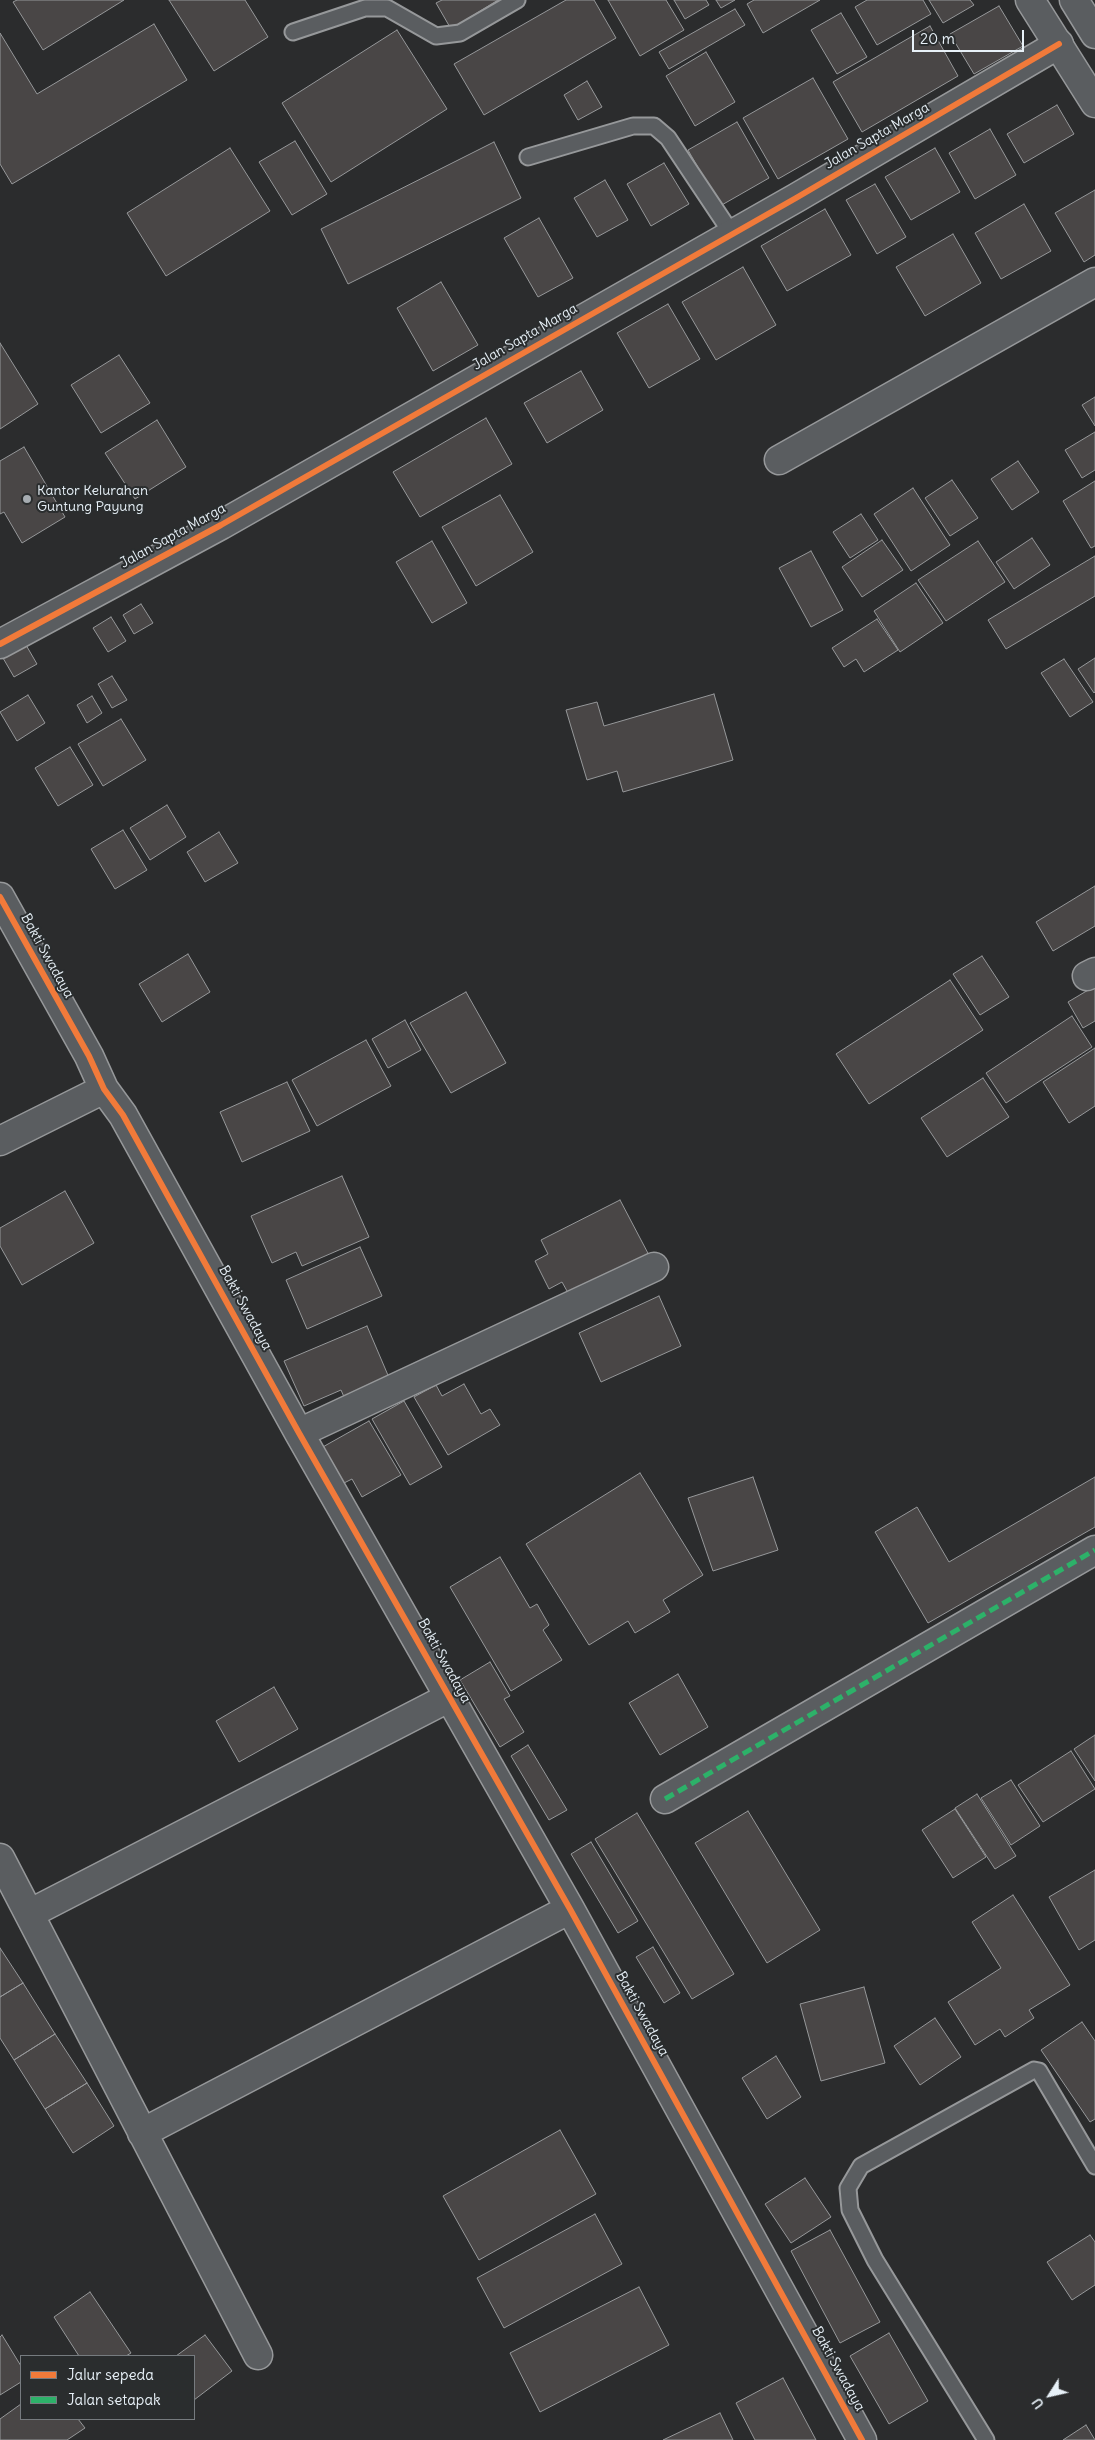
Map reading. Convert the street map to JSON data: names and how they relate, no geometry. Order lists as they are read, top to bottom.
{
  "streets": {
    "main road": ["Jalan Sapta Marga", "Bakti Swadaya"]
  },
  "places": ["Kantor Kelurahan Guntung Payung"],
  "legend": ["Jalur sepeda", "Jalan setapak"],
  "scale_bar": "20 m",
  "north": "bottom left"
}
